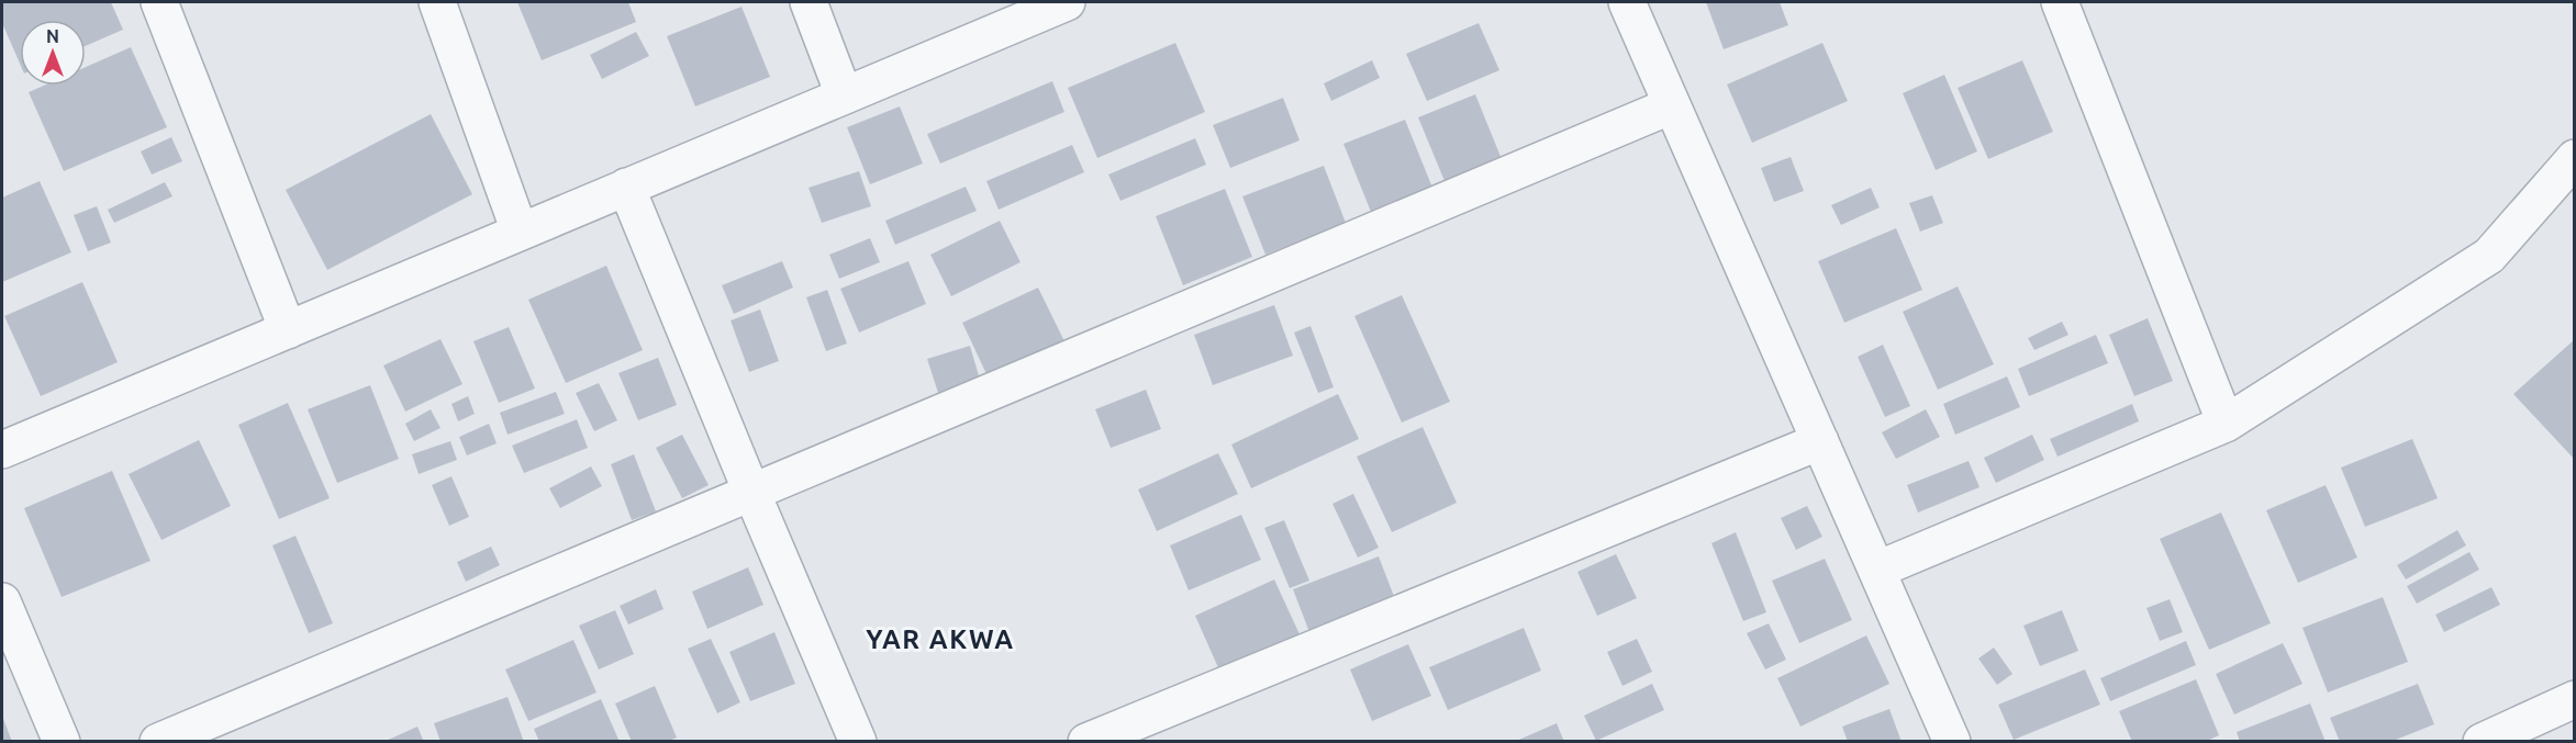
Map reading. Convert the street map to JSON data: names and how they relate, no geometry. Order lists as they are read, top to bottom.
{
  "districts": ["YAR AKWA"],
  "north": "top"
}
